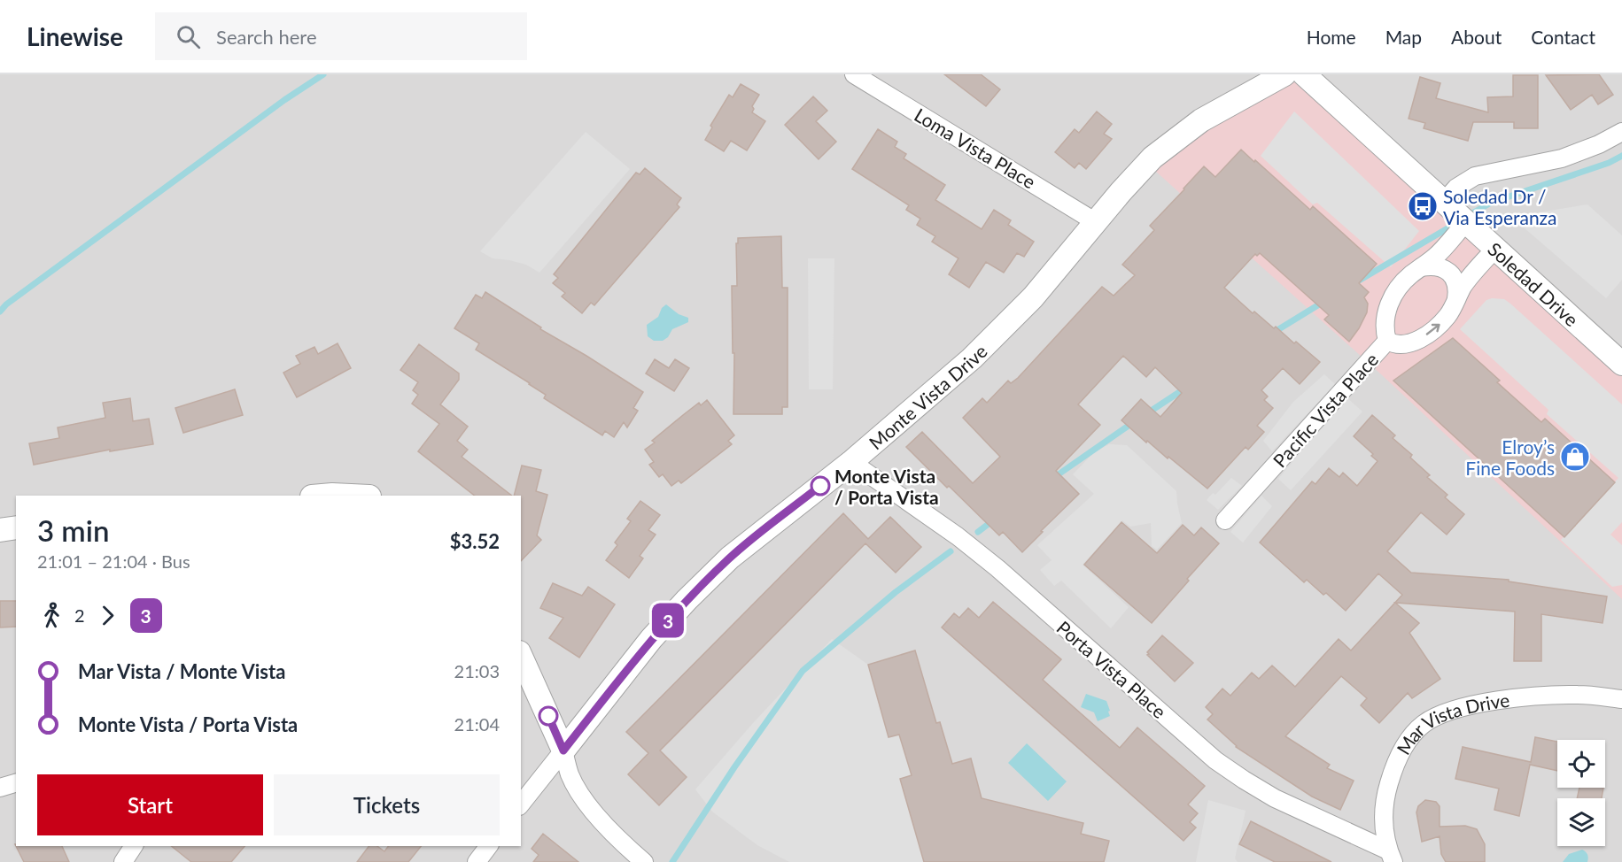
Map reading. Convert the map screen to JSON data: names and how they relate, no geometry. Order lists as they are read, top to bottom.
{
  "streets": {
    "street": [
      "Loma Vista Place",
      "Soledad Drive",
      "Monte Vista Drive",
      "Pacific Vista Place",
      "Porta Vista Place",
      "Mar Vista Drive"
    ]
  },
  "crossings": [
    ["Loma Vista Place", "Monte Vista Drive"],
    ["Soledad Drive", "Pacific Vista Place"],
    ["Monte Vista Drive", "Porta Vista Place"],
    ["Porta Vista Place", "Mar Vista Drive"]
  ],
  "places": {
    "bus stop": ["Soledad Dr / Via Esperanza"],
    "shop": ["Elroy’s Fine Foods"],
    "other": ["Monte Vista / Porta Vista"]
  },
  "lines": ["bus line 3"],
  "page": {
    "header": "Linewise",
    "search": "Search here",
    "nav": [
      "Home",
      "Map",
      "About",
      "Contact"
    ],
    "on_map": "3",
    "heading": ["3 min", "21:01 – 21:04 · Bus", "$3.52"],
    "legs": ["2", "3"],
    "list": [
      {
        "name": "Mar Vista / Monte Vista",
        "value": "21:03"
      },
      {
        "name": "Monte Vista / Porta Vista",
        "value": "21:04"
      }
    ],
    "buttons": ["Start", "Tickets"]
  }
}
